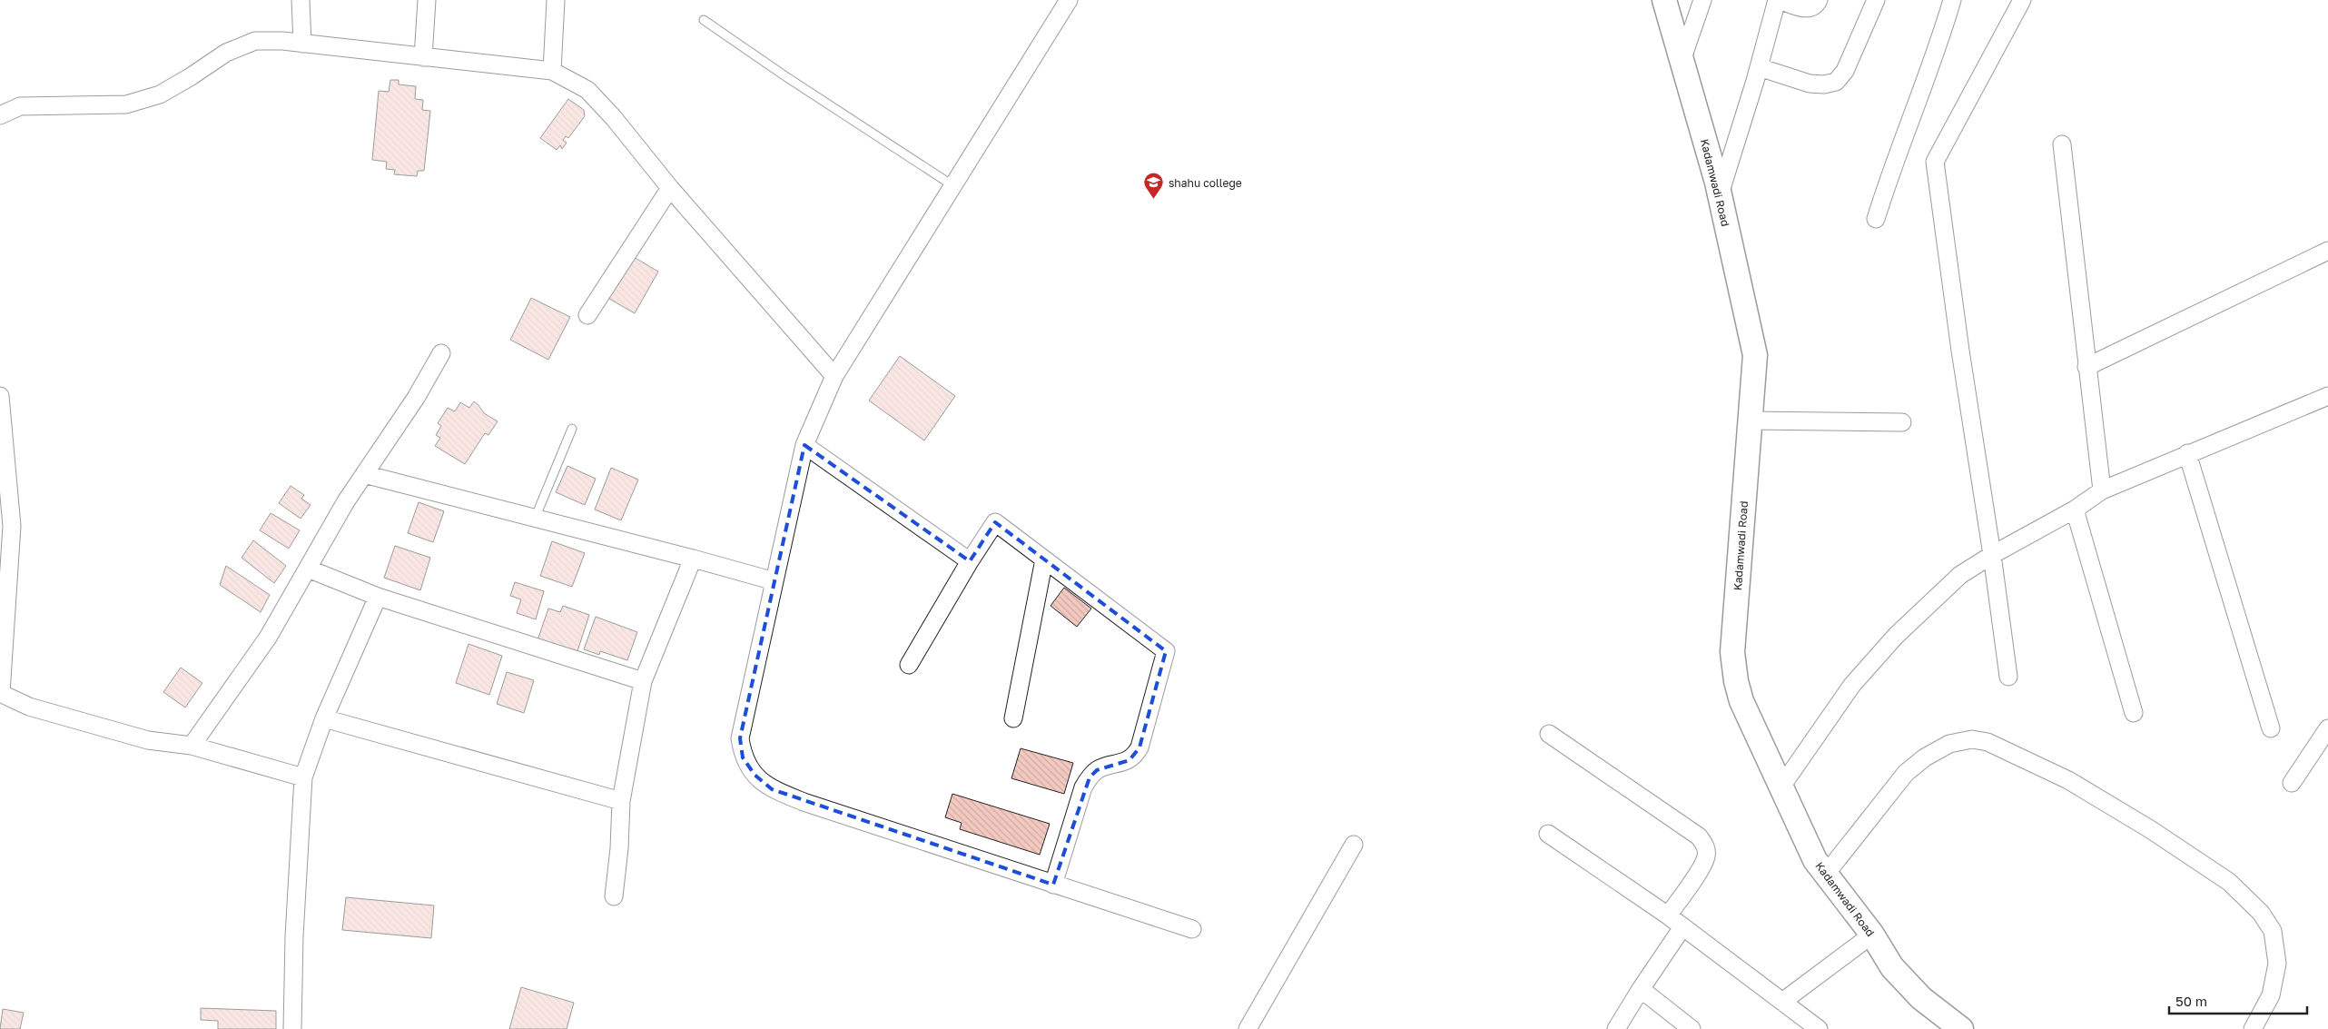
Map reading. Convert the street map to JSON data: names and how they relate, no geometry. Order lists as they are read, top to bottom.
{
  "streets": {
    "street": ["Kadamwadi Road"]
  },
  "places": {
    "school or university": ["shahu college"]
  },
  "scale_bar": "50 m"
}
